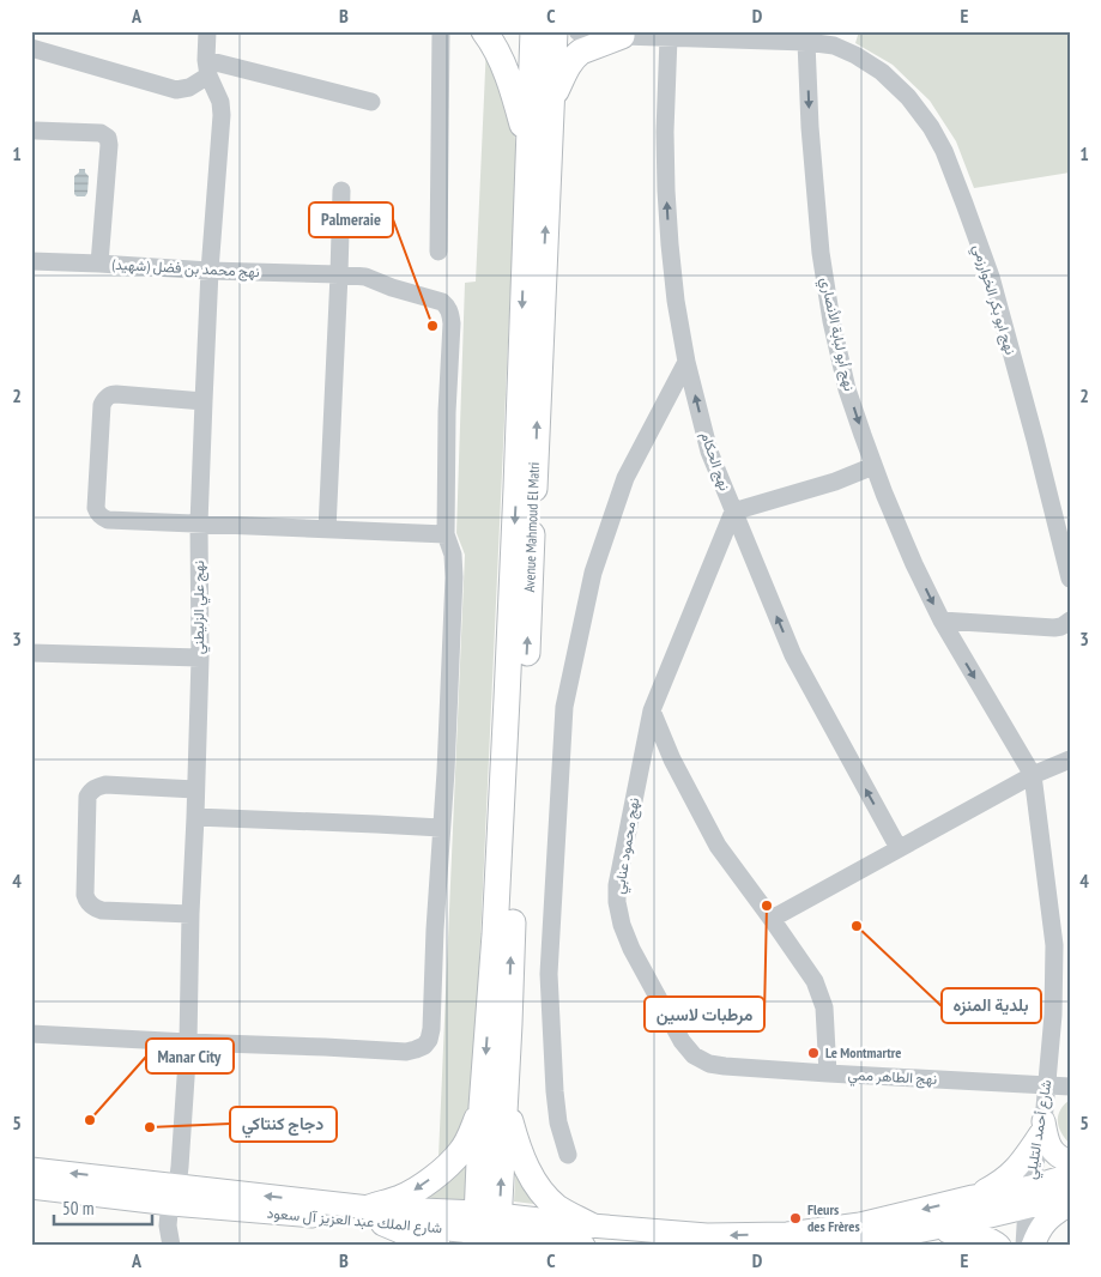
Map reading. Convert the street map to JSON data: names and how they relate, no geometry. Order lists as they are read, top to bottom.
{
  "streets": {
    "highway": ["Avenue Mahmoud El Matri"],
    "main road": ["شارع الملك عبد العزيز آل سعود"],
    "street": [
      "نهج محمد بن فضل (شهيد)",
      "نهج ابو بكر الخوارزمي",
      "نهج أبو لبابة الأنصاري",
      "نهج الحكام",
      "نهج علي الزليطني",
      "نهج محمود عنابي",
      "نهج الطاهر ممي",
      "شارع أحمد التليلي"
    ]
  },
  "crossings": [
    ["نهج محمد بن فضل (شهيد)", "نهج علي الزليطني"],
    ["نهج ابو بكر الخوارزمي", "نهج أبو لبابة الأنصاري"],
    ["نهج ابو بكر الخوارزمي", "نهج الحكام"],
    ["نهج أبو لبابة الأنصاري", "شارع أحمد التليلي"],
    ["نهج الحكام", "نهج محمود عنابي"],
    ["نهج علي الزليطني", "شارع الملك عبد العزيز آل سعود"],
    ["نهج محمود عنابي", "نهج الطاهر ممي"],
    ["نهج الطاهر ممي", "شارع أحمد التليلي"]
  ],
  "one_way": ["نهج أبو لبابة الأنصاري", "نهج الحكام"],
  "places": [
    "Palmeraie",
    "مرطبات لاسين",
    "بلدية المنزه",
    "Le Montmartre",
    "Manar City",
    "دجاج كنتاكي",
    "Fleurs des Frères"
  ],
  "scale_bar": "50 m",
  "grid": {
    "columns": [
      "A",
      "B",
      "C",
      "D",
      "E"
    ],
    "rows": [
      "1",
      "2",
      "3",
      "4",
      "5"
    ]
  }
}
